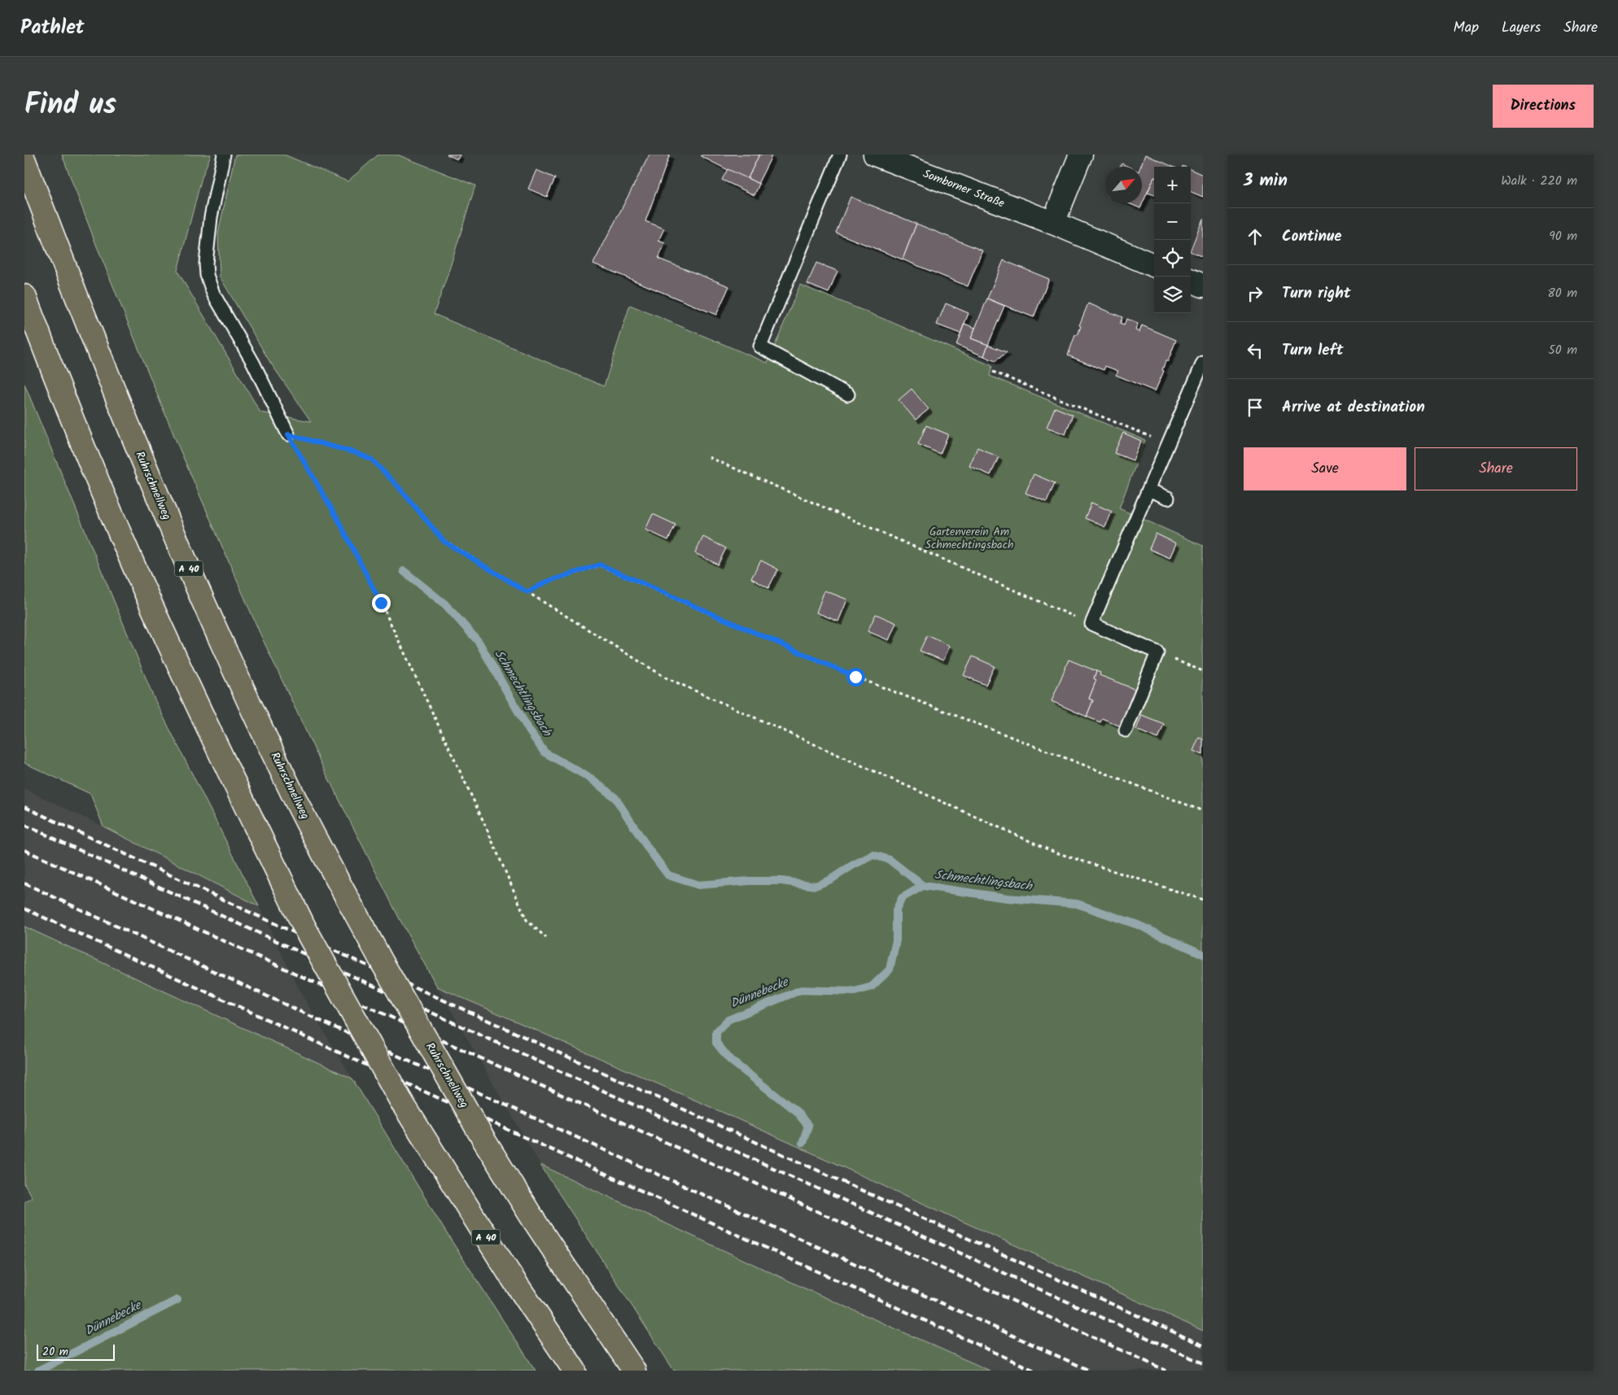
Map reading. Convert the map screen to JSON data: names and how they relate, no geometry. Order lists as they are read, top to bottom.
{
  "streets": {
    "highway": ["Ruhrschnellweg", "A 40"],
    "street": ["Somborner Straße"]
  },
  "water": ["Schmechtlingsbach", "Dünnebecke"],
  "parks": ["Gartenverein Am Schmechtingsbach"],
  "scale_bar": "20 m",
  "north": "top right",
  "page": {
    "header": "Pathlet",
    "nav": ["Map", "Layers", "Share"],
    "title": "Find us",
    "buttons": [
      "Directions",
      ["Save", "Share"]
    ],
    "heading": ["3 min", "Walk · 220 m"],
    "map_buttons": ["+", "−"],
    "list": [
      ["Continue", "90 m"],
      ["Turn right", "80 m"],
      ["Turn left", "50 m"],
      "Arrive at destination"
    ],
    "scale": "20 m"
  }
}
